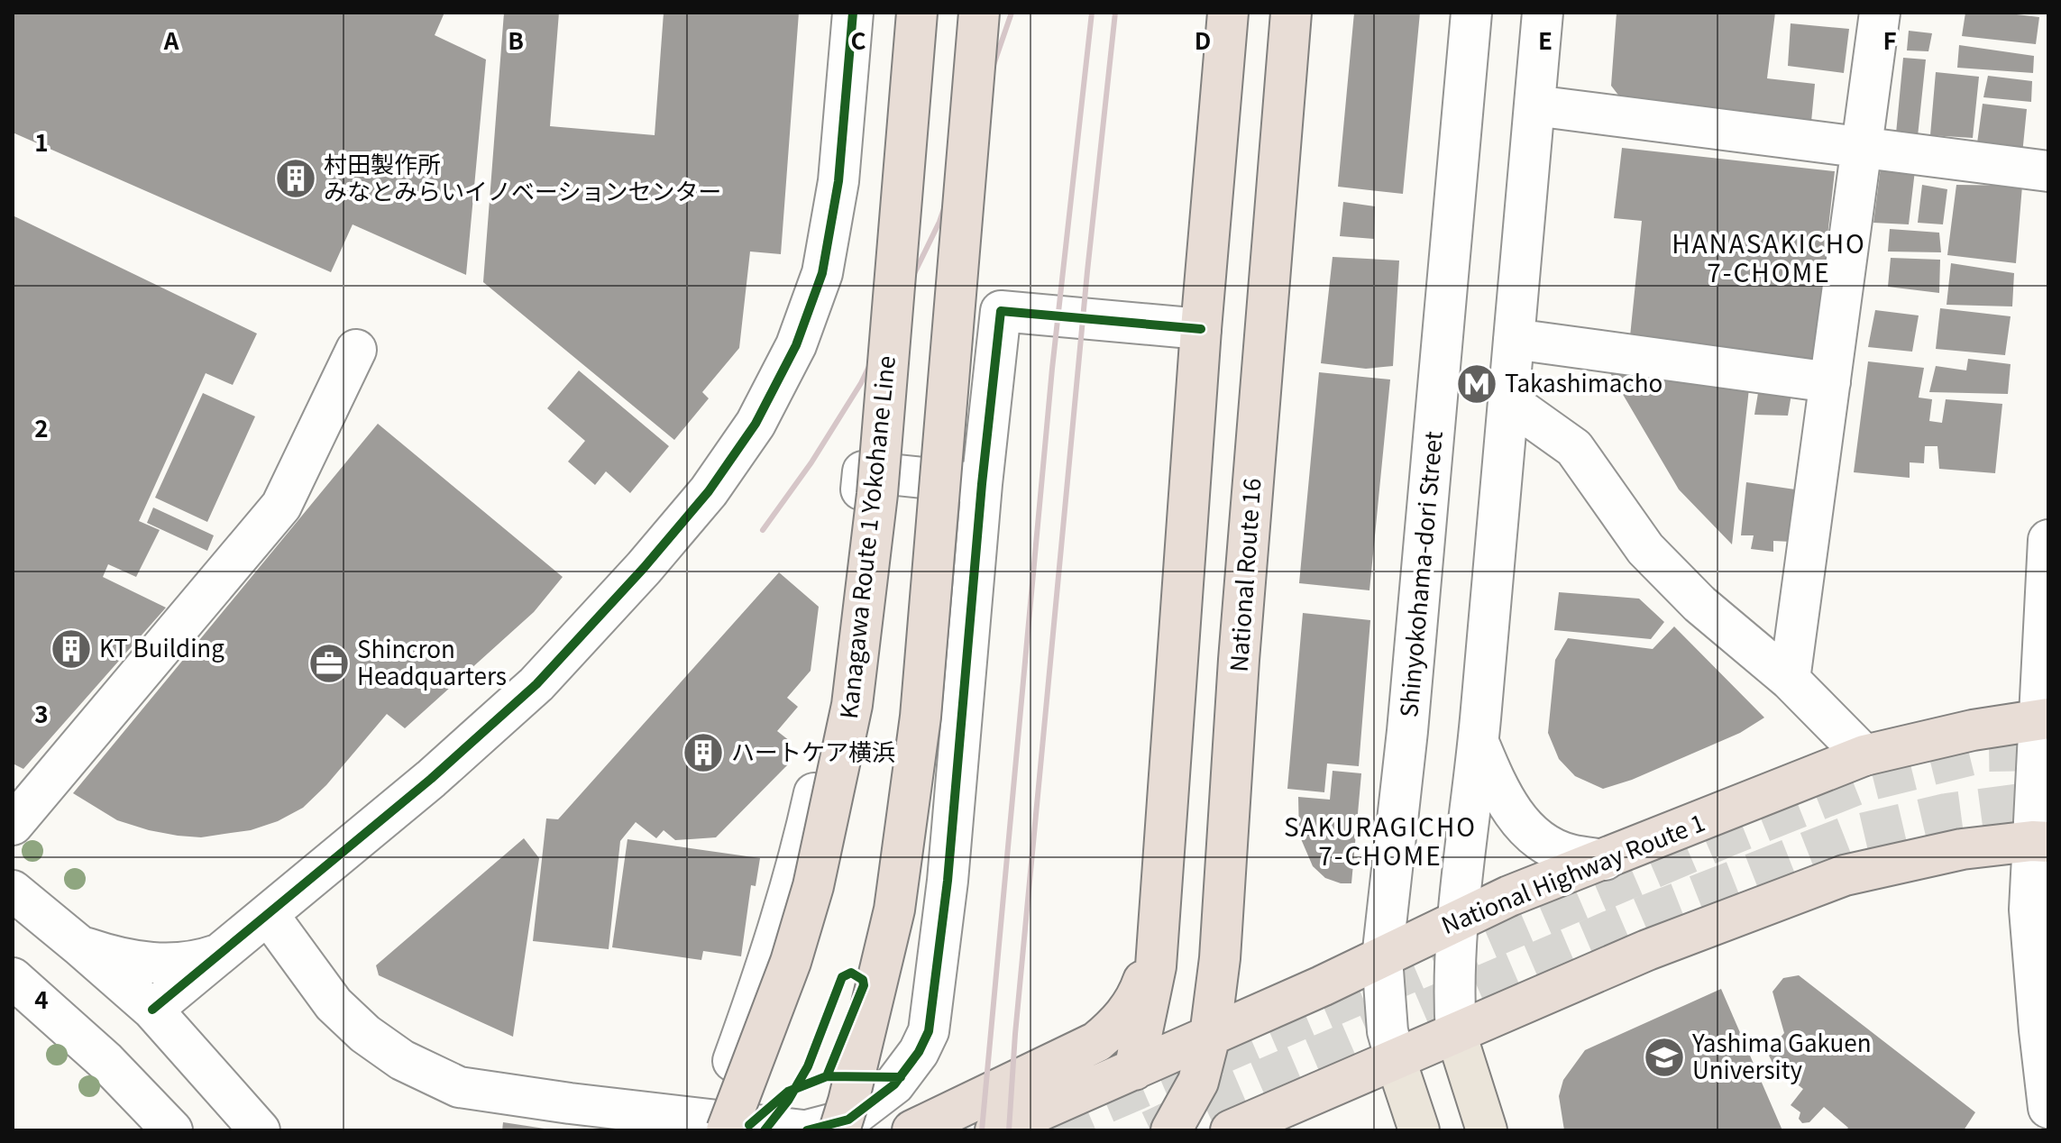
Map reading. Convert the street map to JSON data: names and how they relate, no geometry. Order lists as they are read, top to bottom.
{
  "streets": {
    "highway": ["Kanagawa Route 1 Yokohane Line", "National Route 16", "National Highway Route 1"],
    "main road": ["Shinyokohama-dori Street"]
  },
  "crossings": [
    ["Shinyokohama-dori Street", "National Highway Route 1"],
    ["National Route 16", "National Highway Route 1"]
  ],
  "districts": ["HANASAKICHO 7-CHOME", "SAKURAGICHO 7-CHOME"],
  "places": {
    "building": ["村田製作所 みなとみらいイノベーションセンター", "KT Building", "ハートケア横浜"],
    "metro station": ["Takashimacho"],
    "office": ["Shincron Headquarters"],
    "school or university": ["Yashima Gakuen University"]
  },
  "grid": {
    "columns": [
      "A",
      "B",
      "C",
      "D",
      "E",
      "F"
    ],
    "rows": [
      "1",
      "2",
      "3",
      "4"
    ]
  }
}
